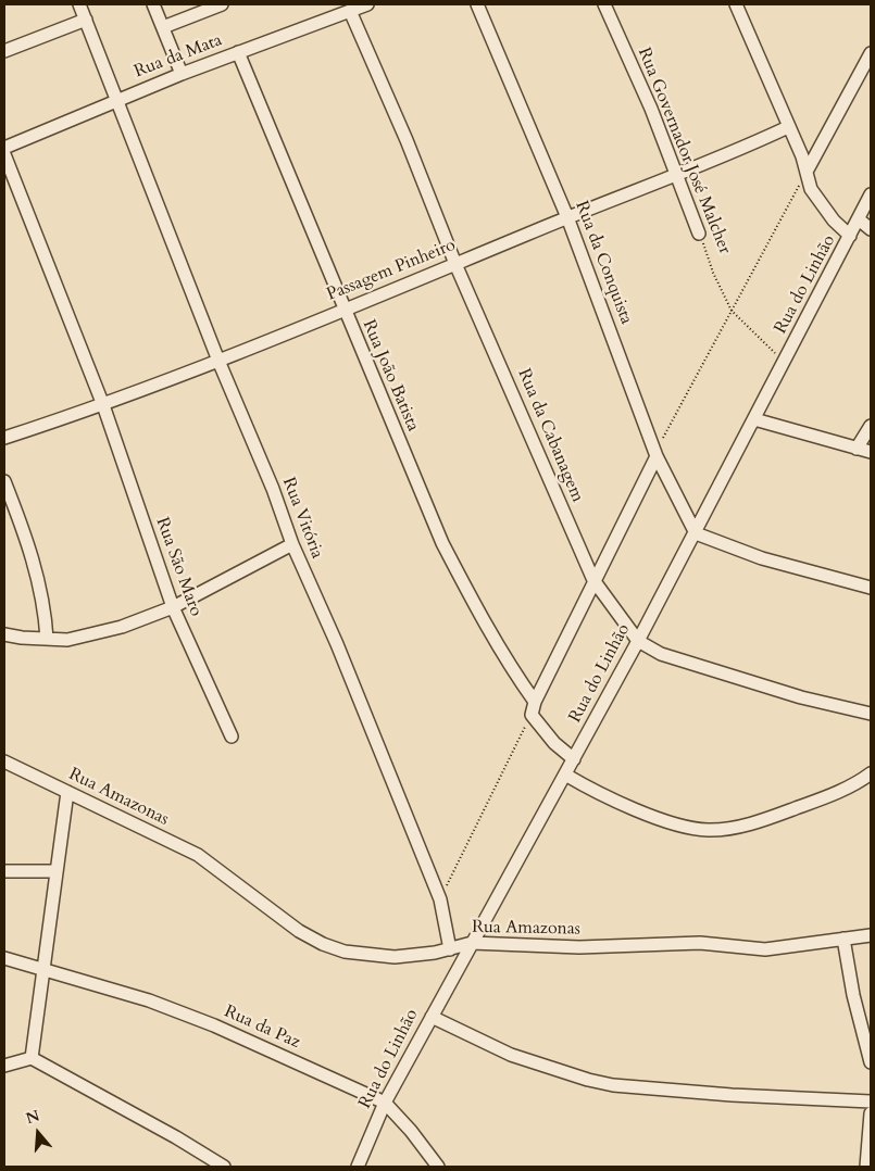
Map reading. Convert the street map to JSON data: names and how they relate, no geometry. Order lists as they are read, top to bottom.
{
  "streets": {
    "street": [
      "Rua da Mata",
      "Rua Governador José Malcher",
      "Rua da Conquista",
      "Passagem Pinheiro",
      "Rua do Linhão",
      "Rua João Batista",
      "Rua da Cabanagem",
      "Rua Vitória",
      "Rua São Maro",
      "Rua Amazonas",
      "Rua da Paz"
    ]
  },
  "crossings": [
    ["Rua da Mata", "Rua João Batista"],
    ["Rua da Mata", "Rua da Cabanagem"],
    ["Rua da Mata", "Rua Vitória"],
    ["Rua Governador José Malcher", "Passagem Pinheiro"],
    ["Rua Governador José Malcher", "Rua do Linhão"],
    ["Rua da Conquista", "Passagem Pinheiro"],
    ["Rua da Conquista", "Rua do Linhão"],
    ["Passagem Pinheiro", "Rua João Batista"],
    ["Passagem Pinheiro", "Rua da Cabanagem"],
    ["Passagem Pinheiro", "Rua Vitória"],
    ["Passagem Pinheiro", "Rua São Maro"],
    ["Rua do Linhão", "Rua da Cabanagem"],
    ["Rua do Linhão", "Rua Amazonas"],
    ["Rua do Linhão", "Rua da Paz"],
    ["Rua Vitória", "Rua Amazonas"]
  ],
  "north": "top"
}
